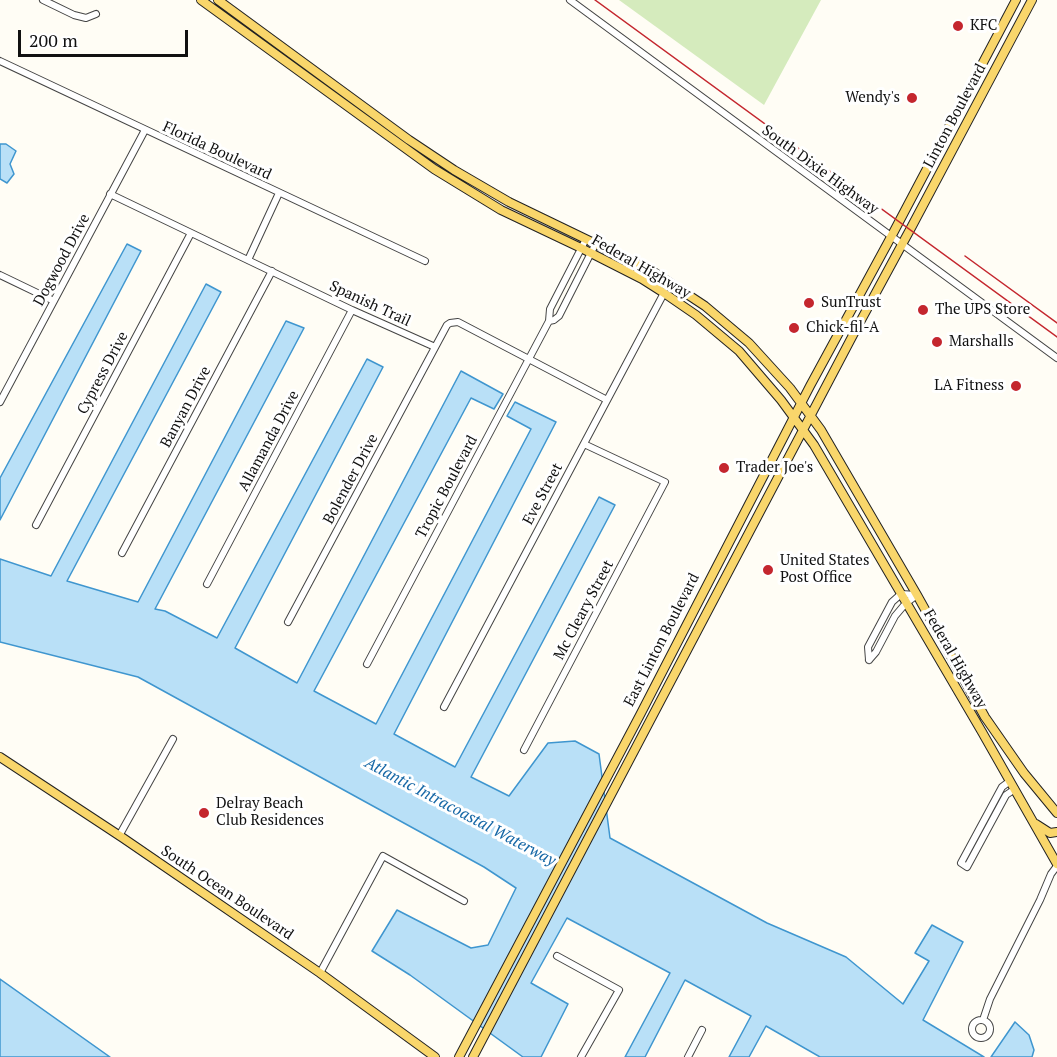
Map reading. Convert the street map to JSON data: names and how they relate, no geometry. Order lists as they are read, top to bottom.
{
  "streets": {
    "main road": [
      "Linton Boulevard",
      "Federal Highway",
      "East Linton Boulevard",
      "South Ocean Boulevard"
    ],
    "street": [
      "Florida Boulevard",
      "South Dixie Highway",
      "Dogwood Drive",
      "Spanish Trail",
      "Cypress Drive",
      "Banyan Drive",
      "Allamanda Drive",
      "Bolender Drive",
      "Tropic Boulevard",
      "Eve Street",
      "Mc Cleary Street"
    ]
  },
  "crossings": [
    ["Linton Boulevard", "South Dixie Highway"],
    ["Linton Boulevard", "East Linton Boulevard"],
    ["Florida Boulevard", "Dogwood Drive"],
    ["South Dixie Highway", "East Linton Boulevard"],
    ["Dogwood Drive", "Spanish Trail"],
    ["Federal Highway", "Tropic Boulevard"],
    ["Federal Highway", "Eve Street"],
    ["Federal Highway", "East Linton Boulevard"],
    ["Spanish Trail", "Cypress Drive"],
    ["Spanish Trail", "Banyan Drive"],
    ["Spanish Trail", "Allamanda Drive"],
    ["Spanish Trail", "Bolender Drive"],
    ["Eve Street", "Mc Cleary Street"]
  ],
  "water": ["Atlantic Intracoastal Waterway"],
  "places": [
    "KFC",
    "Wendy's",
    "SunTrust",
    "The UPS Store",
    "Chick-fil-A",
    "Marshalls",
    "LA Fitness",
    "Trader Joe's",
    "United States Post Office",
    "Delray Beach Club Residences"
  ],
  "scale_bar": "200 m"
}
